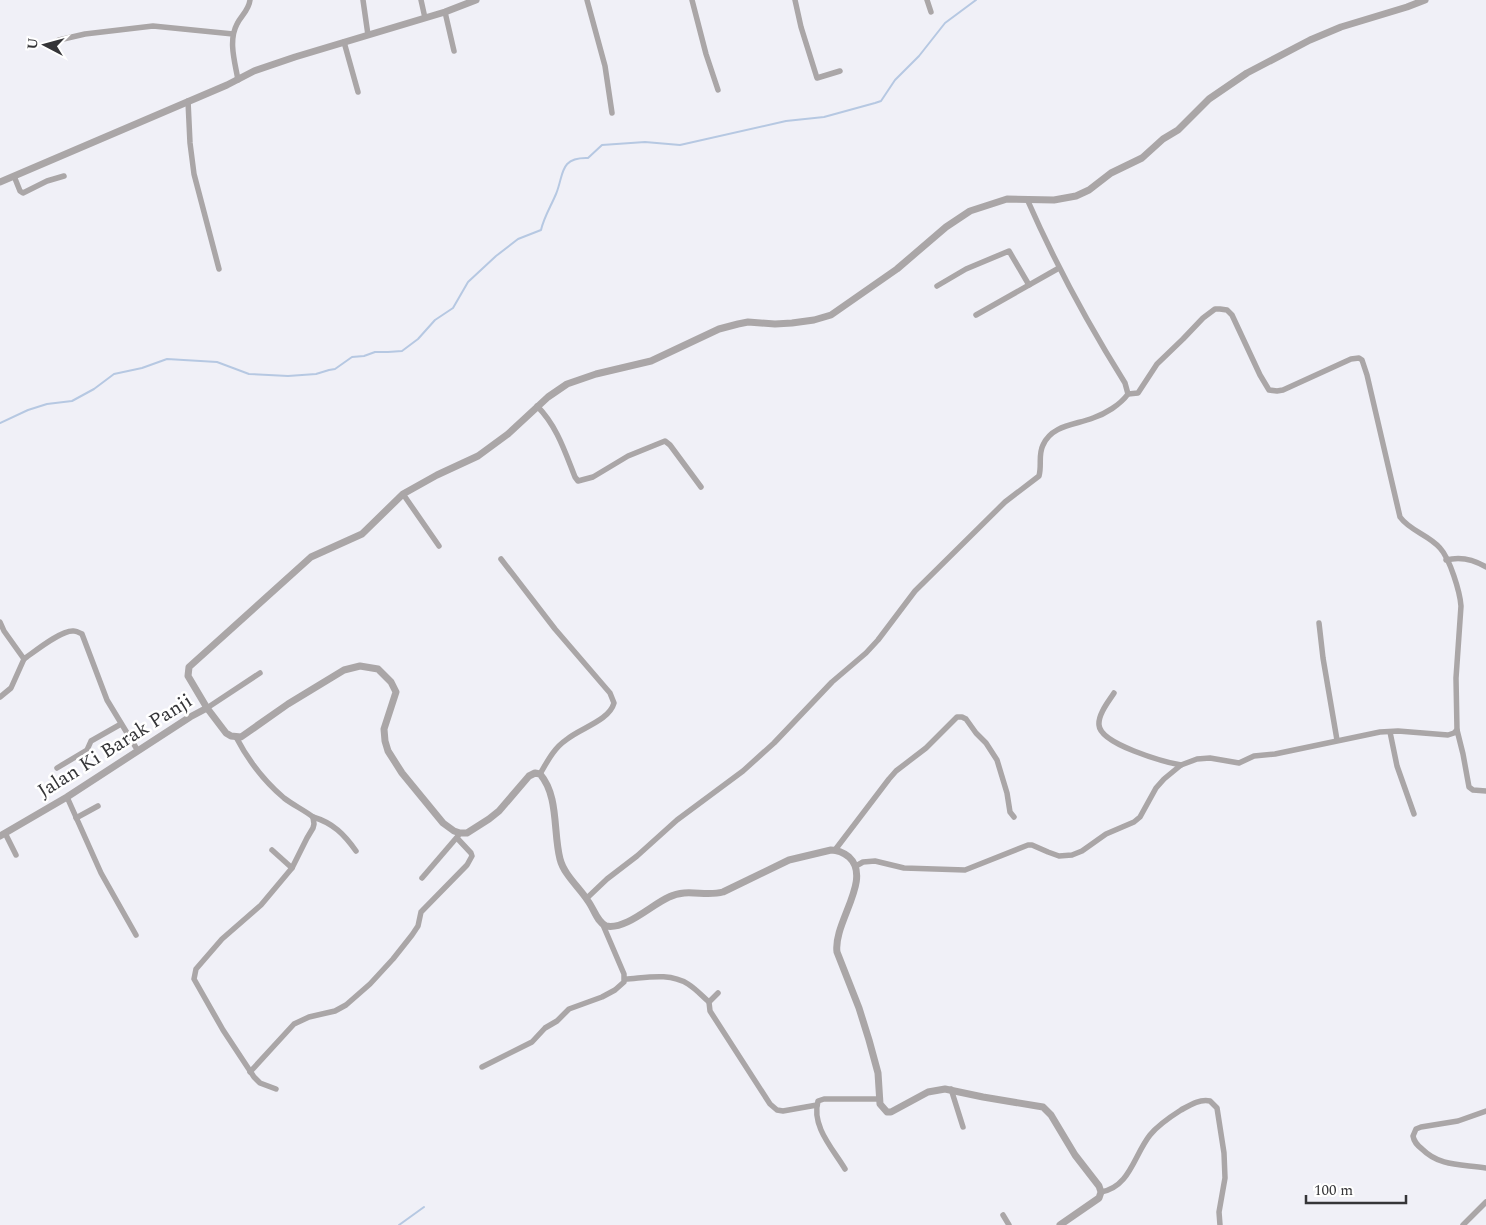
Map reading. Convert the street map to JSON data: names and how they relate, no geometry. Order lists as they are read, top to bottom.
{
  "streets": {
    "street": ["Jalan Ki Barak Panji"]
  },
  "scale_bar": "100 m",
  "north": "left"
}
